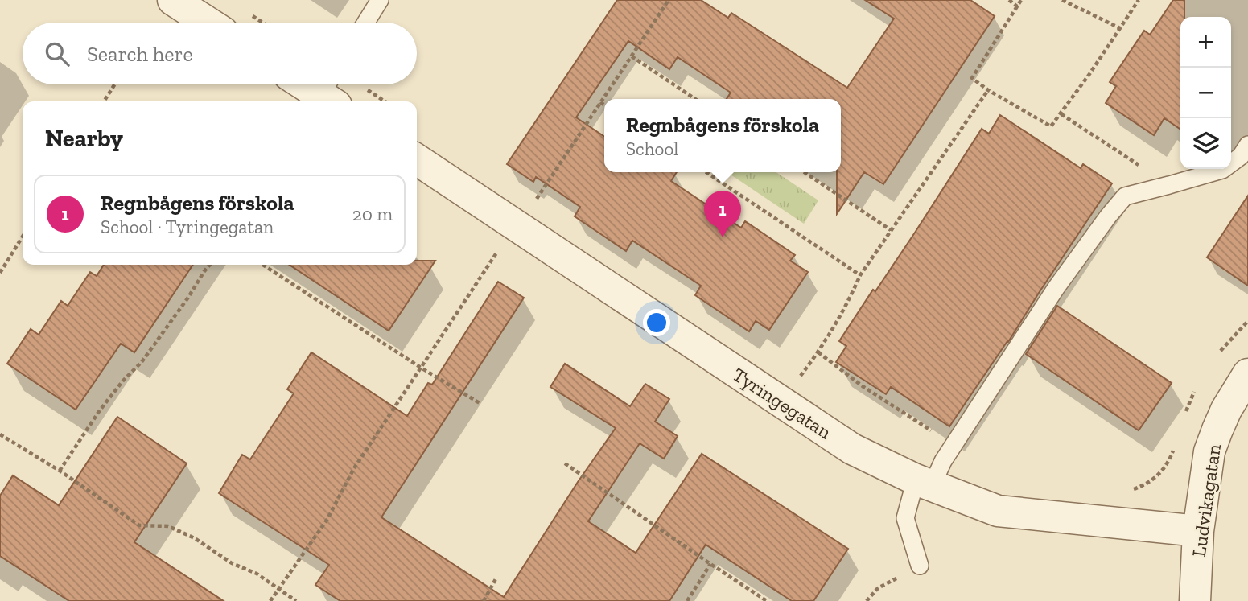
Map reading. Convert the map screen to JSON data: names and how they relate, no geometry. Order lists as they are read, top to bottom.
{
  "streets": {
    "street": ["Tyringegatan", "Ludvikagatan"]
  },
  "crossings": [
    ["Tyringegatan", "Ludvikagatan"]
  ],
  "page": {
    "map_buttons": ["+", "−"],
    "search": "Search here",
    "popup": ["Regnbågens förskola", "School"],
    "heading": "Nearby",
    "list": [
      {
        "mark": "1",
        "name": "Regnbågens förskola",
        "note": "School · Tyringegatan",
        "value": "20 m"
      }
    ],
    "pins": "1"
  }
}
